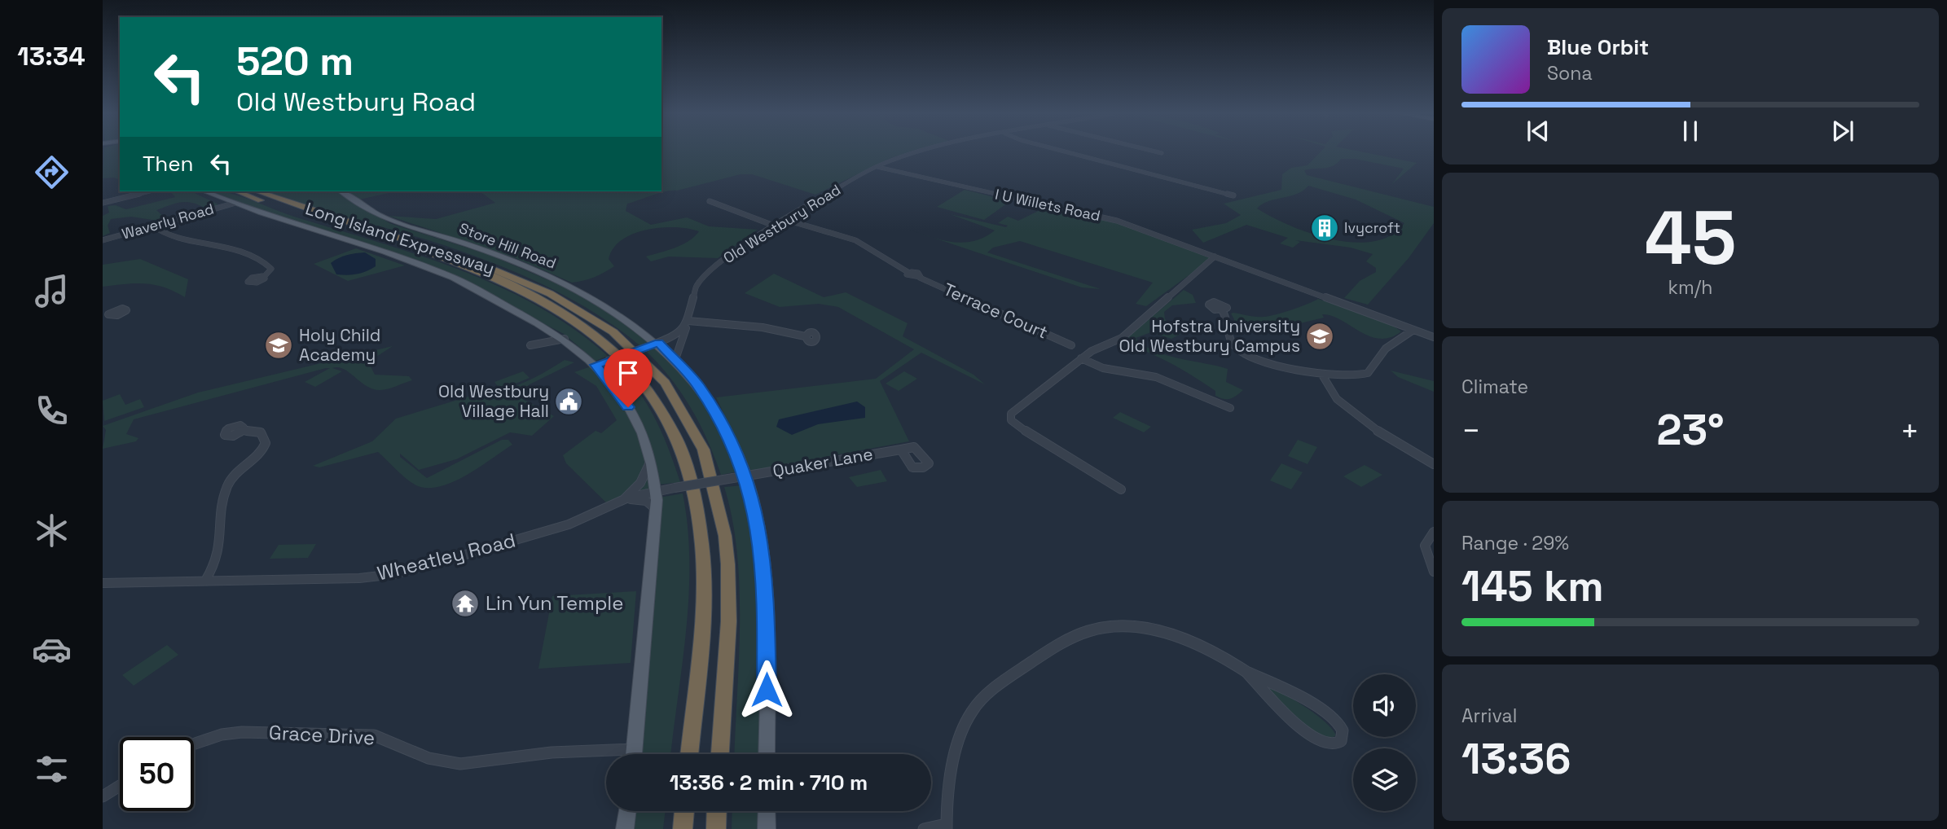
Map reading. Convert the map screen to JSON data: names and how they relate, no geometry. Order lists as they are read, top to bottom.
{
  "streets": {
    "highway": ["Long Island Expressway"],
    "main road": ["Store Hill Road"],
    "street": [
      "I U Willets Road",
      "Waverly Road",
      "Old Westbury Road",
      "Terrace Court",
      "Quaker Lane",
      "Wheatley Road",
      "Grace Drive"
    ]
  },
  "crossings": [
    ["I U Willets Road", "Old Westbury Road"],
    ["Old Westbury Road", "Terrace Court"],
    ["Quaker Lane", "Wheatley Road"]
  ],
  "places": {
    "building": ["Ivycroft"],
    "school or university": ["Hofstra University Old Westbury Campus", "Holy Child Academy"],
    "public building": ["Old Westbury Village Hall"],
    "temple": ["Lin Yun Temple"]
  },
  "page": {
    "tabs": "13:34",
    "turn": ["520 m", "Old Westbury Road"],
    "song": ["Blue Orbit", "Sona"],
    "then": "Then",
    "tile": [
      ["45", "km/h"],
      "Climate",
      ["Range · 29%", "145 km"],
      ["Arrival", "13:36"]
    ],
    "heat": ["−", "23°", "+"],
    "limit": "50",
    "trip": "13:36 · 2 min · 710 m"
  }
}
